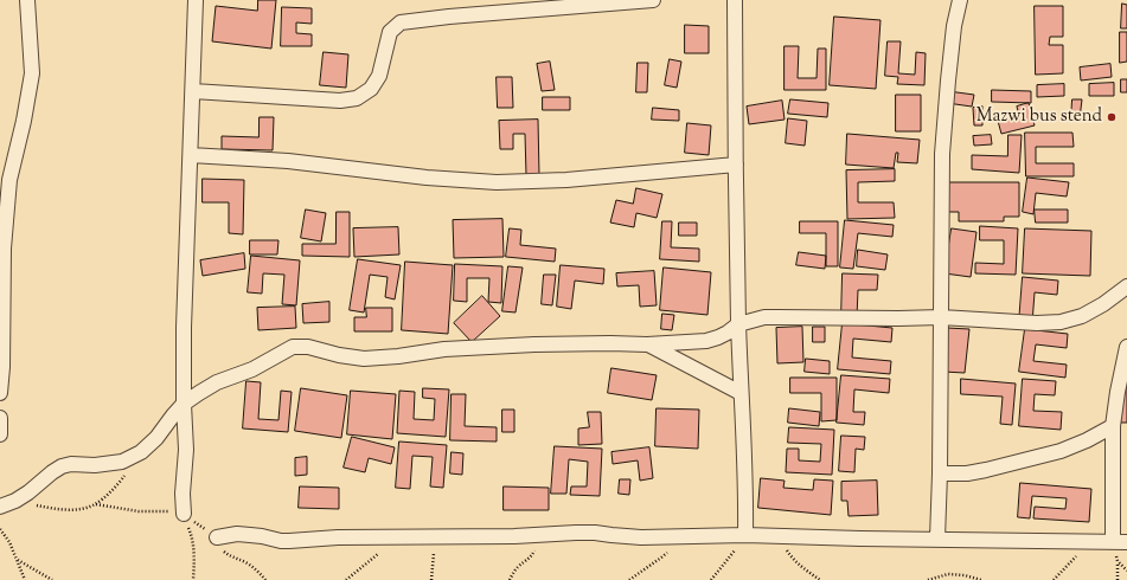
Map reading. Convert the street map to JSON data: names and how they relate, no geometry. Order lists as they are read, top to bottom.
{
  "places": ["Mazwi bus stend"]
}
